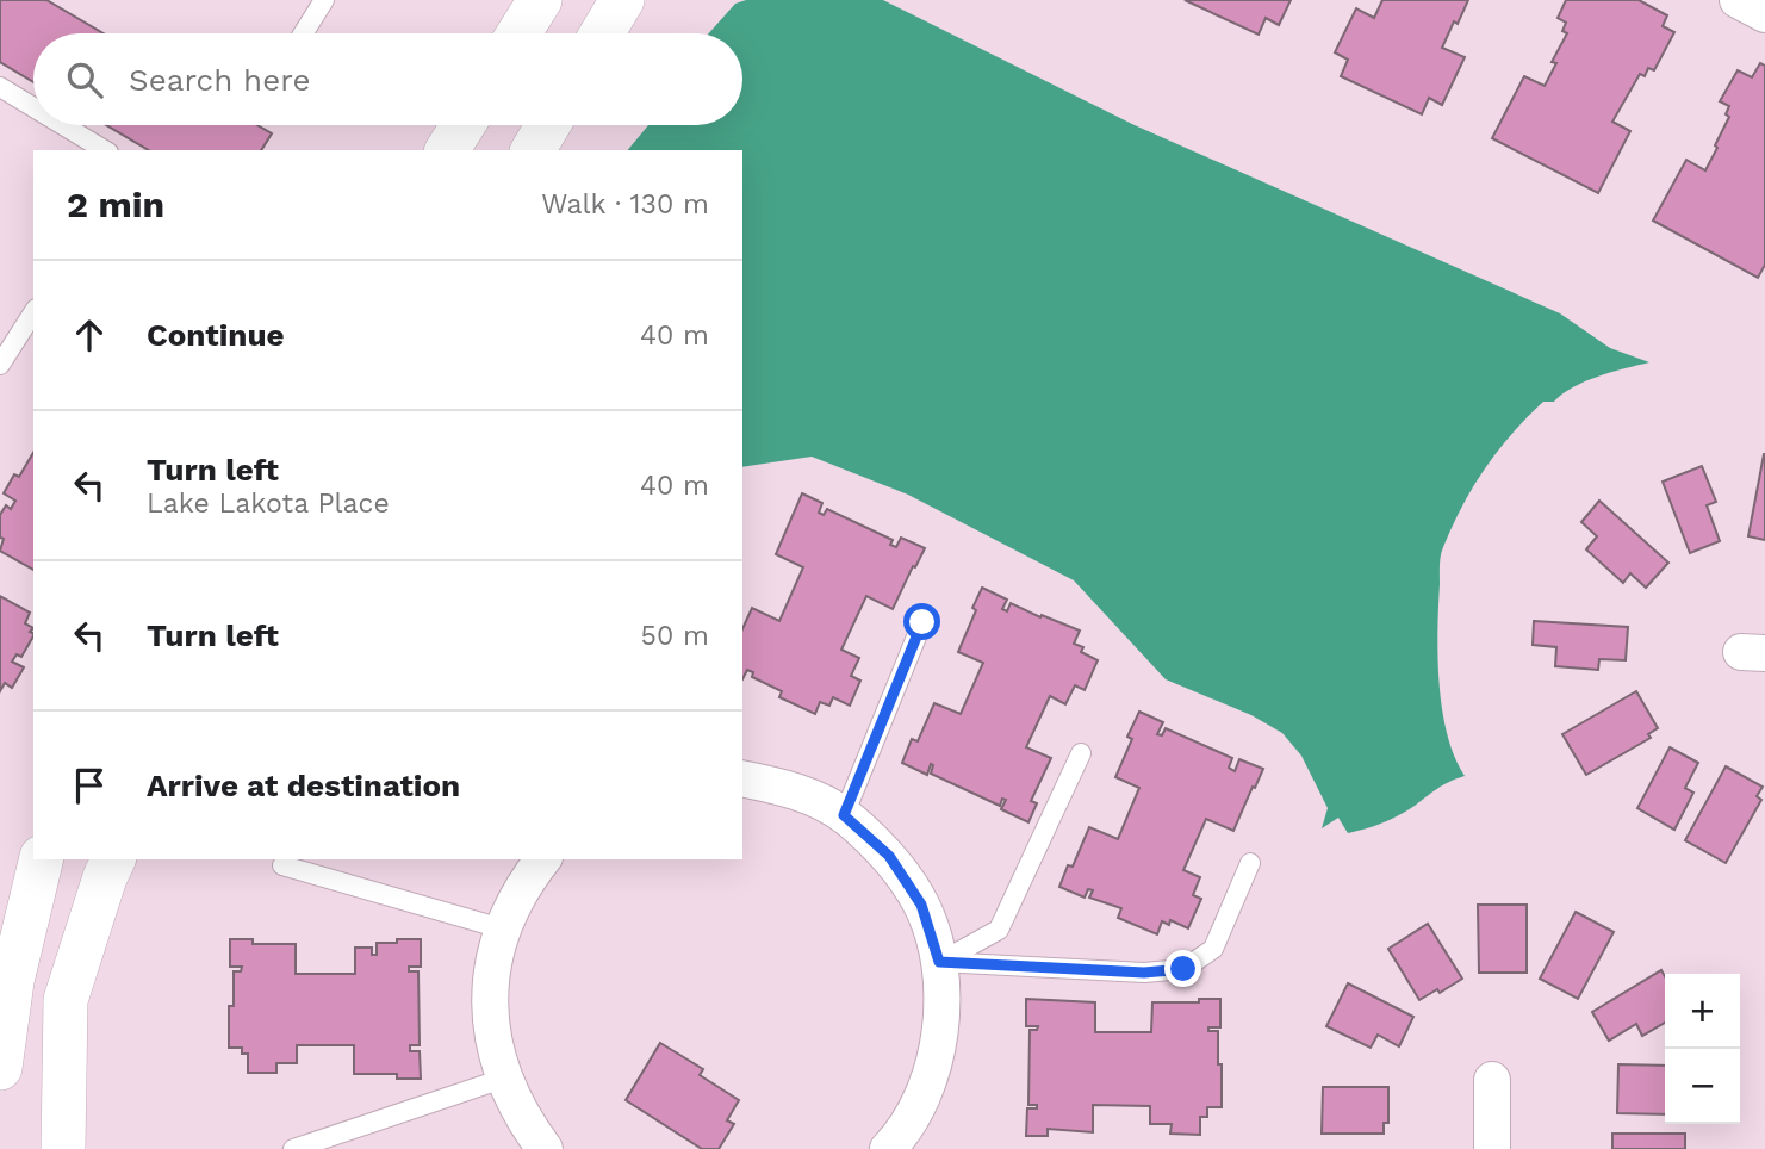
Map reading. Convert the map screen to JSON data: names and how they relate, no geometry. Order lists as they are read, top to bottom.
{
  "page": {
    "search": "Search here",
    "heading": ["2 min", "Walk · 130 m"],
    "list": [
      ["Continue", "40 m"],
      ["Turn left", "Lake Lakota Place", "40 m"],
      ["Turn left", "50 m"],
      "Arrive at destination"
    ],
    "map_buttons": ["+", "−"]
  }
}
